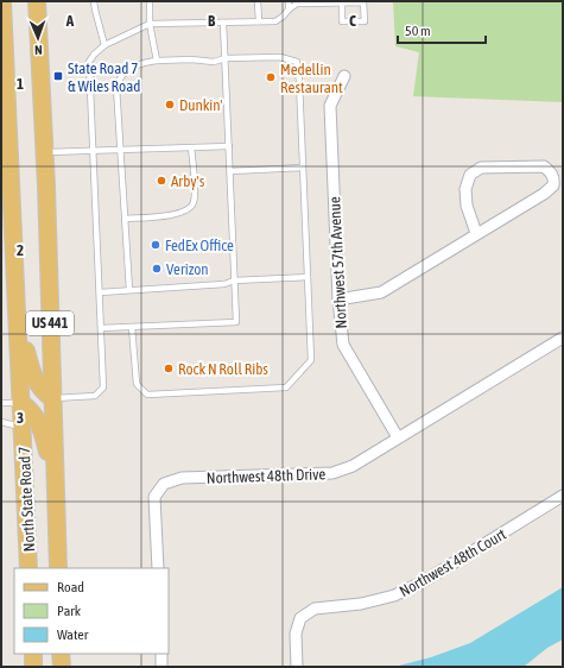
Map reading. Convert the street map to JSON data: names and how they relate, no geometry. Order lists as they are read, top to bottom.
{
  "streets": {
    "main road": ["US 441", "North State Road 7"],
    "street": ["Northwest 57th Avenue", "Northwest 48th Drive", "Northwest 48th Court"]
  },
  "crossings": [
    ["Northwest 57th Avenue", "Northwest 48th Drive"]
  ],
  "places": {
    "transit": ["State Road 7 & Wiles Road"],
    "other": [
      "Medellin Restaurant",
      "Dunkin'",
      "Arby's",
      "FedEx Office",
      "Verizon",
      "Rock N Roll Ribs"
    ]
  },
  "legend": ["Road", "Park", "Water"],
  "scale_bar": "50 m",
  "north": "bottom",
  "grid": {
    "columns": ["A", "B", "C"],
    "rows": ["1", "2", "3"]
  }
}
